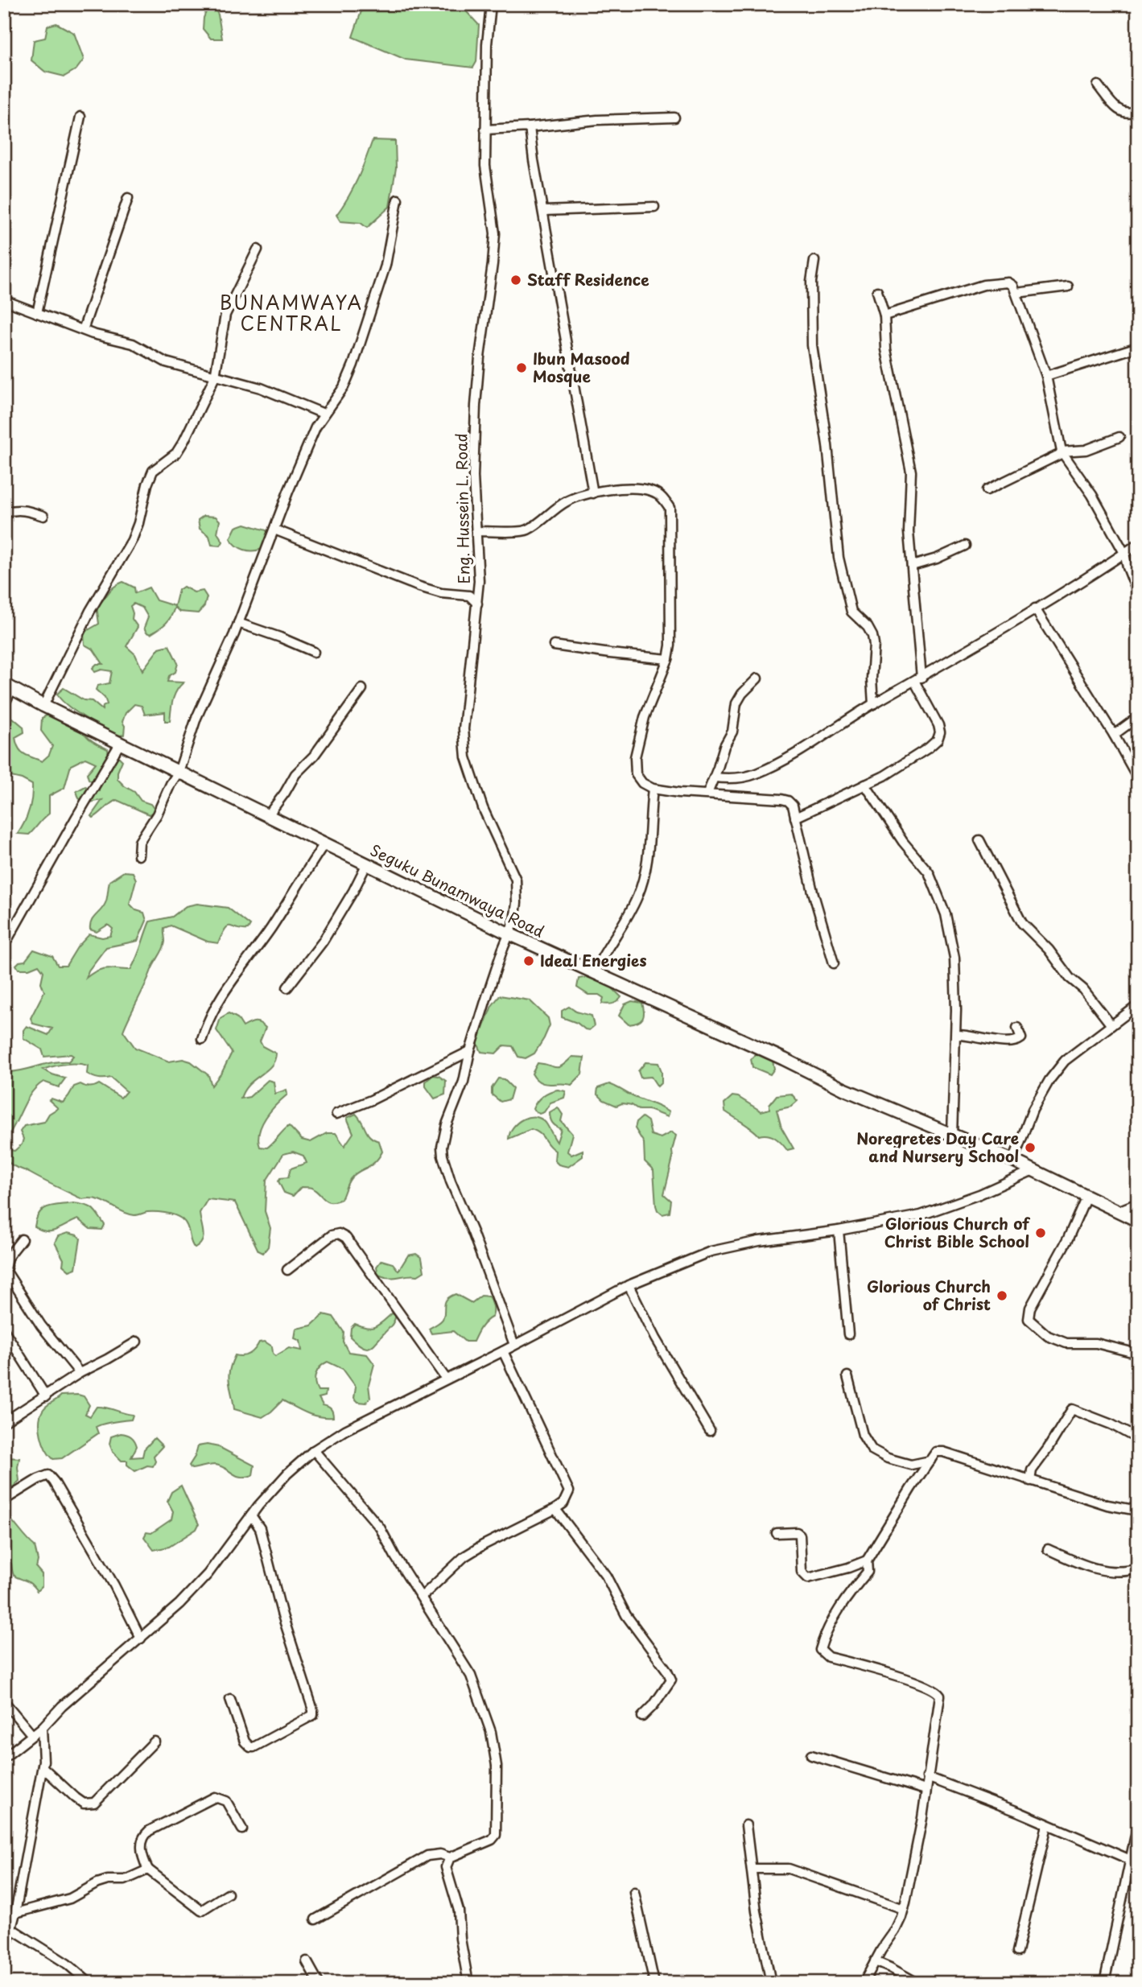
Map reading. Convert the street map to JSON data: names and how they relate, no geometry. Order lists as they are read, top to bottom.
{
  "streets": {
    "main road": ["Seguku Bunamwaya Road"],
    "street": ["Eng. Hussein L. Road"]
  },
  "crossings": [
    ["Eng. Hussein L. Road", "Seguku Bunamwaya Road"]
  ],
  "districts": ["BUNAMWAYA CENTRAL"],
  "places": [
    "Staff Residence",
    "Ibun Masood Mosque",
    "Ideal Energies",
    "Noregretes Day Care and Nursery School",
    "Glorious Church of Christ Bible School",
    "Glorious Church of Christ"
  ]
}
